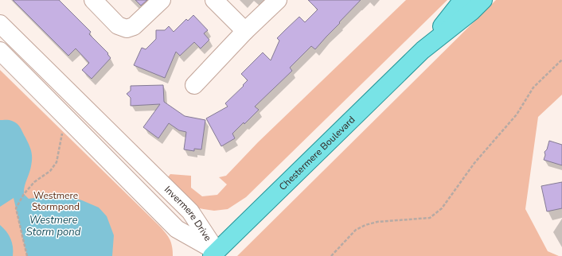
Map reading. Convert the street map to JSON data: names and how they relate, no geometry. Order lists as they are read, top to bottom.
{
  "streets": {
    "main road": ["Chestermere Boulevard"],
    "street": ["Invermere Drive"]
  },
  "crossings": [
    ["Chestermere Boulevard", "Invermere Drive"]
  ],
  "water": ["Westmere Storm pond"],
  "parks": ["Westmere Stormpond"]
}
